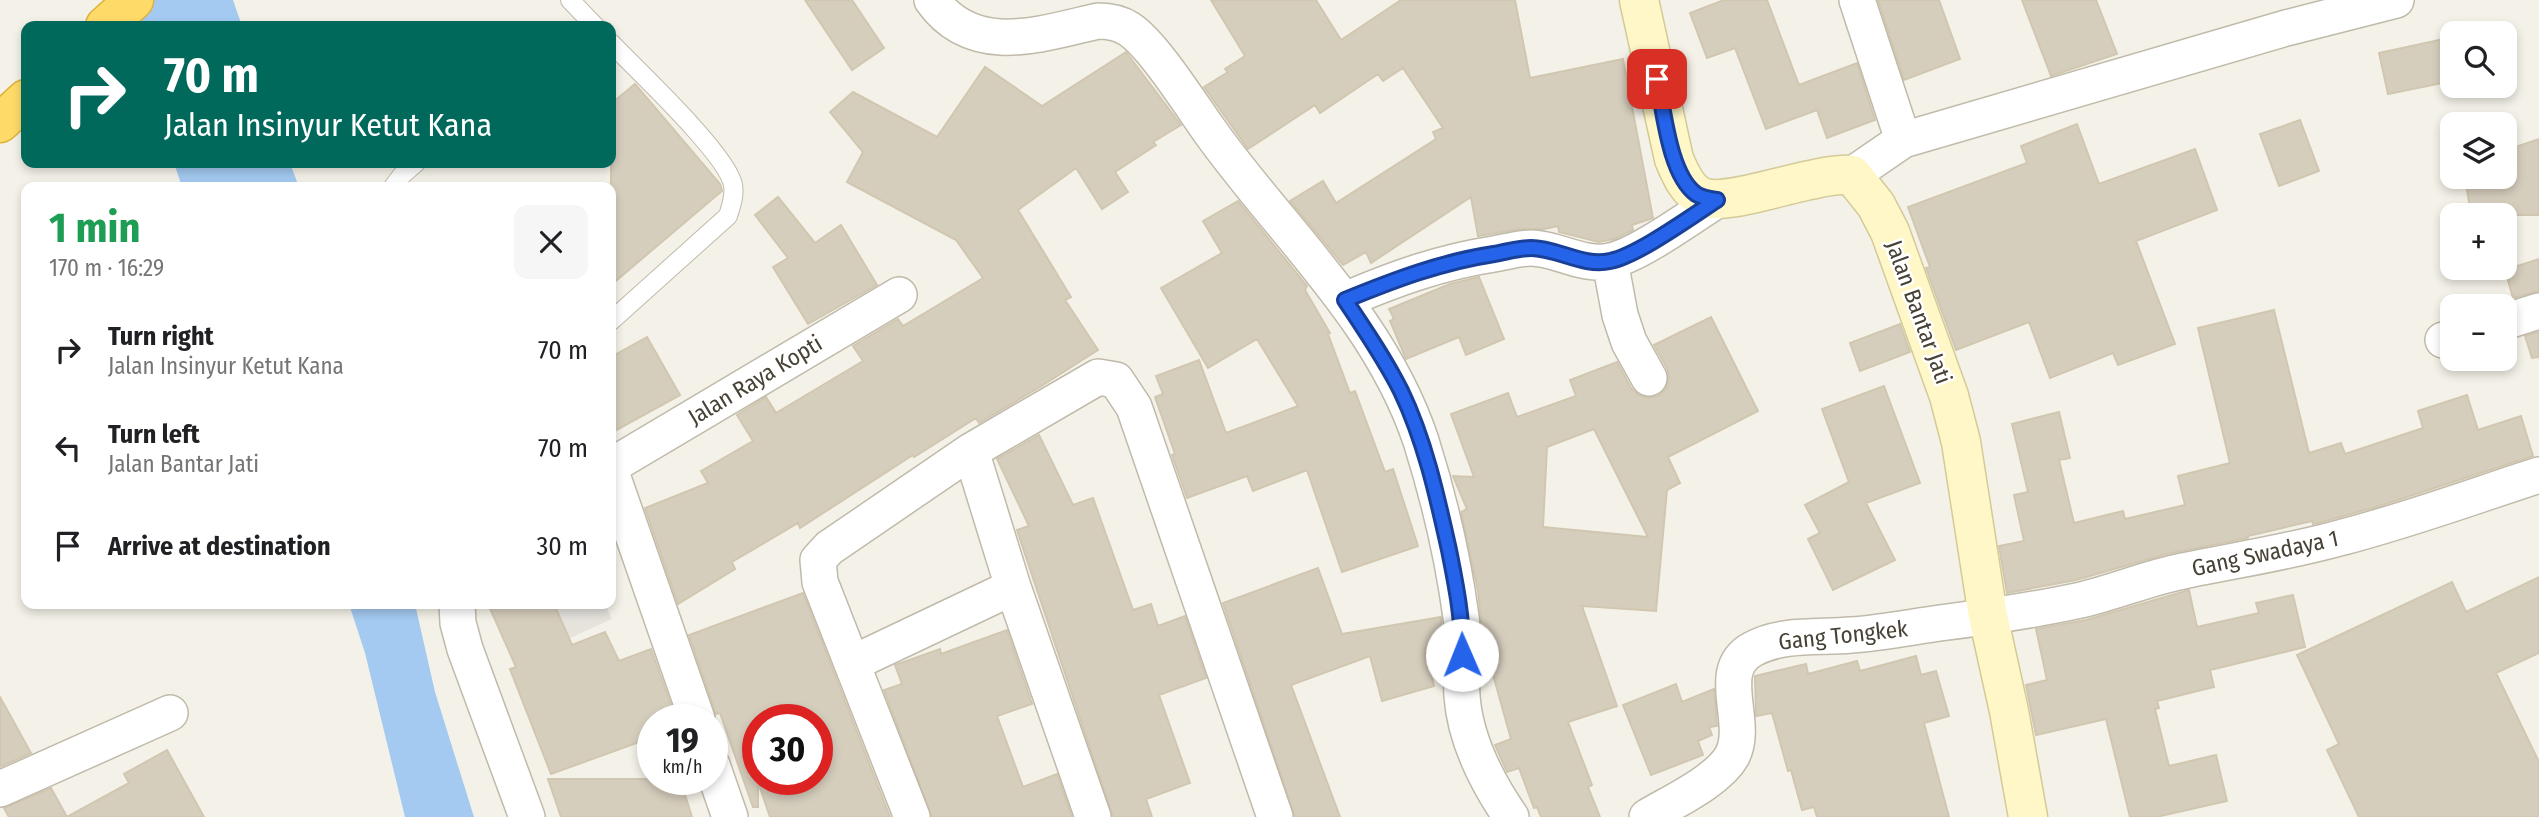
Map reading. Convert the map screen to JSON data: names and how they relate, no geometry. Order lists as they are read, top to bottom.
{
  "streets": {
    "street": [
      "Jalan Bantar Jati",
      "Jalan Raya Kopti",
      "Gang Swadaya 1",
      "Gang Tongkek"
    ]
  },
  "crossings": [
    ["Jalan Bantar Jati", "Gang Swadaya 1"],
    ["Jalan Bantar Jati", "Gang Tongkek"],
    ["Gang Swadaya 1", "Gang Tongkek"]
  ],
  "page": {
    "map_buttons": ["+", "−"],
    "turn": ["70 m", "Jalan Insinyur Ketut Kana"],
    "heading": ["1 min", "170 m · 16:29"],
    "list": [
      {
        "name": "Turn right",
        "note": "Jalan Insinyur Ketut Kana",
        "value": "70 m"
      },
      {
        "name": "Turn left",
        "note": "Jalan Bantar Jati",
        "value": "70 m"
      },
      {
        "name": "Arrive at destination",
        "value": "30 m"
      }
    ],
    "speed": "19 km/h",
    "limit": "30"
  }
}
